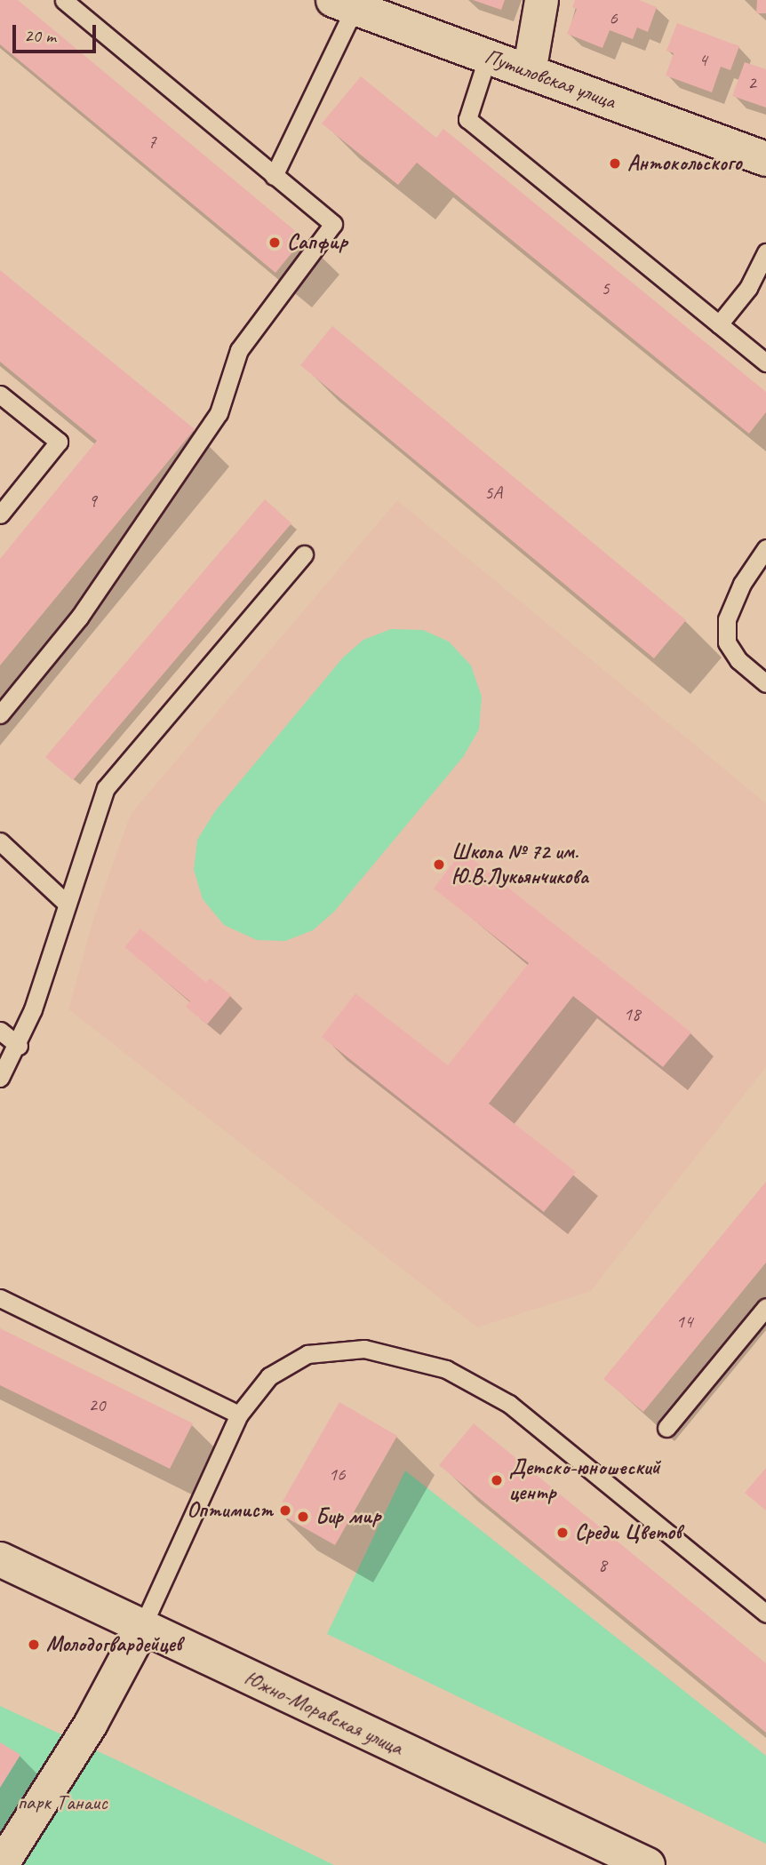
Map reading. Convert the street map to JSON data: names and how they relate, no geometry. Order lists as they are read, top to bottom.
{
  "streets": {
    "main road": ["Путиловская улица", "Южно-Моравская улица"]
  },
  "parks": ["парк Танаис"],
  "places": [
    "Антокольского",
    "Сапфир",
    "Школа № 72 им. Ю.В.Лукьянчикова",
    "Детско-юношеский центр",
    "Оптимист",
    "Бир мир",
    "Среди Цветов",
    "Молодогвардейцев"
  ],
  "house_numbers": [
    "6",
    "4",
    "2",
    "7",
    "5",
    "5А",
    "9",
    "18",
    "14",
    "20",
    "16",
    "8"
  ],
  "scale_bar": "20 m"
}
